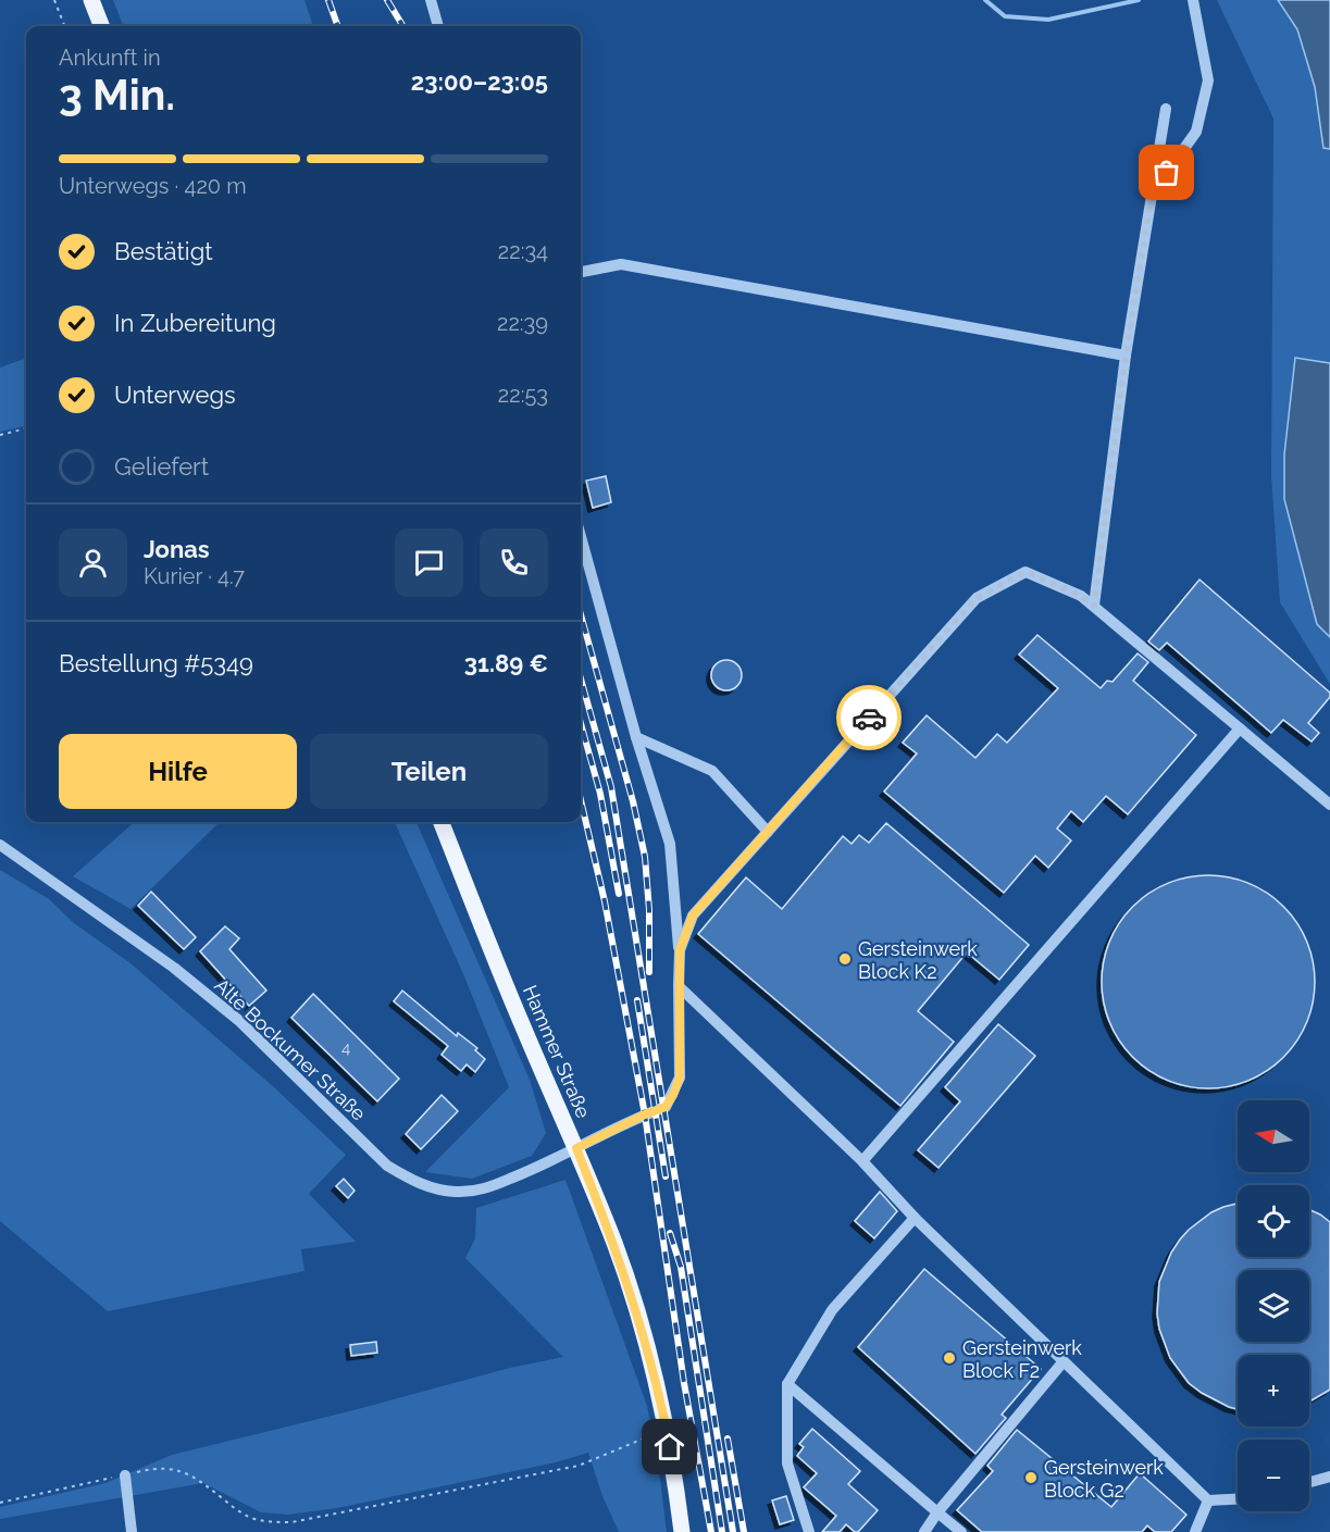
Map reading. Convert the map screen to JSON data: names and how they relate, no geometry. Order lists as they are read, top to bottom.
{
  "streets": {
    "main road": ["Hammer Straße"],
    "street": ["Alte Bockumer Straße"]
  },
  "crossings": [
    ["Alte Bockumer Straße", "Hammer Straße"]
  ],
  "places": ["Gersteinwerk Block K2", "Gersteinwerk Block F2", "Gersteinwerk Block G2"],
  "house_numbers": ["4"],
  "north": "left",
  "page": {
    "heading": ["3 Min.", "Ankunft in", "23:00–23:05"],
    "panel": [
      "Jonas",
      "Kurier · 4.7",
      "Bestellung #5349",
      "31.89 €"
    ],
    "bar": "Unterwegs · 420 m",
    "list": [
      ["Bestätigt", "22:34"],
      ["In Zubereitung", "22:39"],
      ["Unterwegs", "22:53"],
      "Geliefert"
    ],
    "buttons": ["Hilfe", "Teilen"],
    "map_buttons": ["+", "−"]
  }
}
